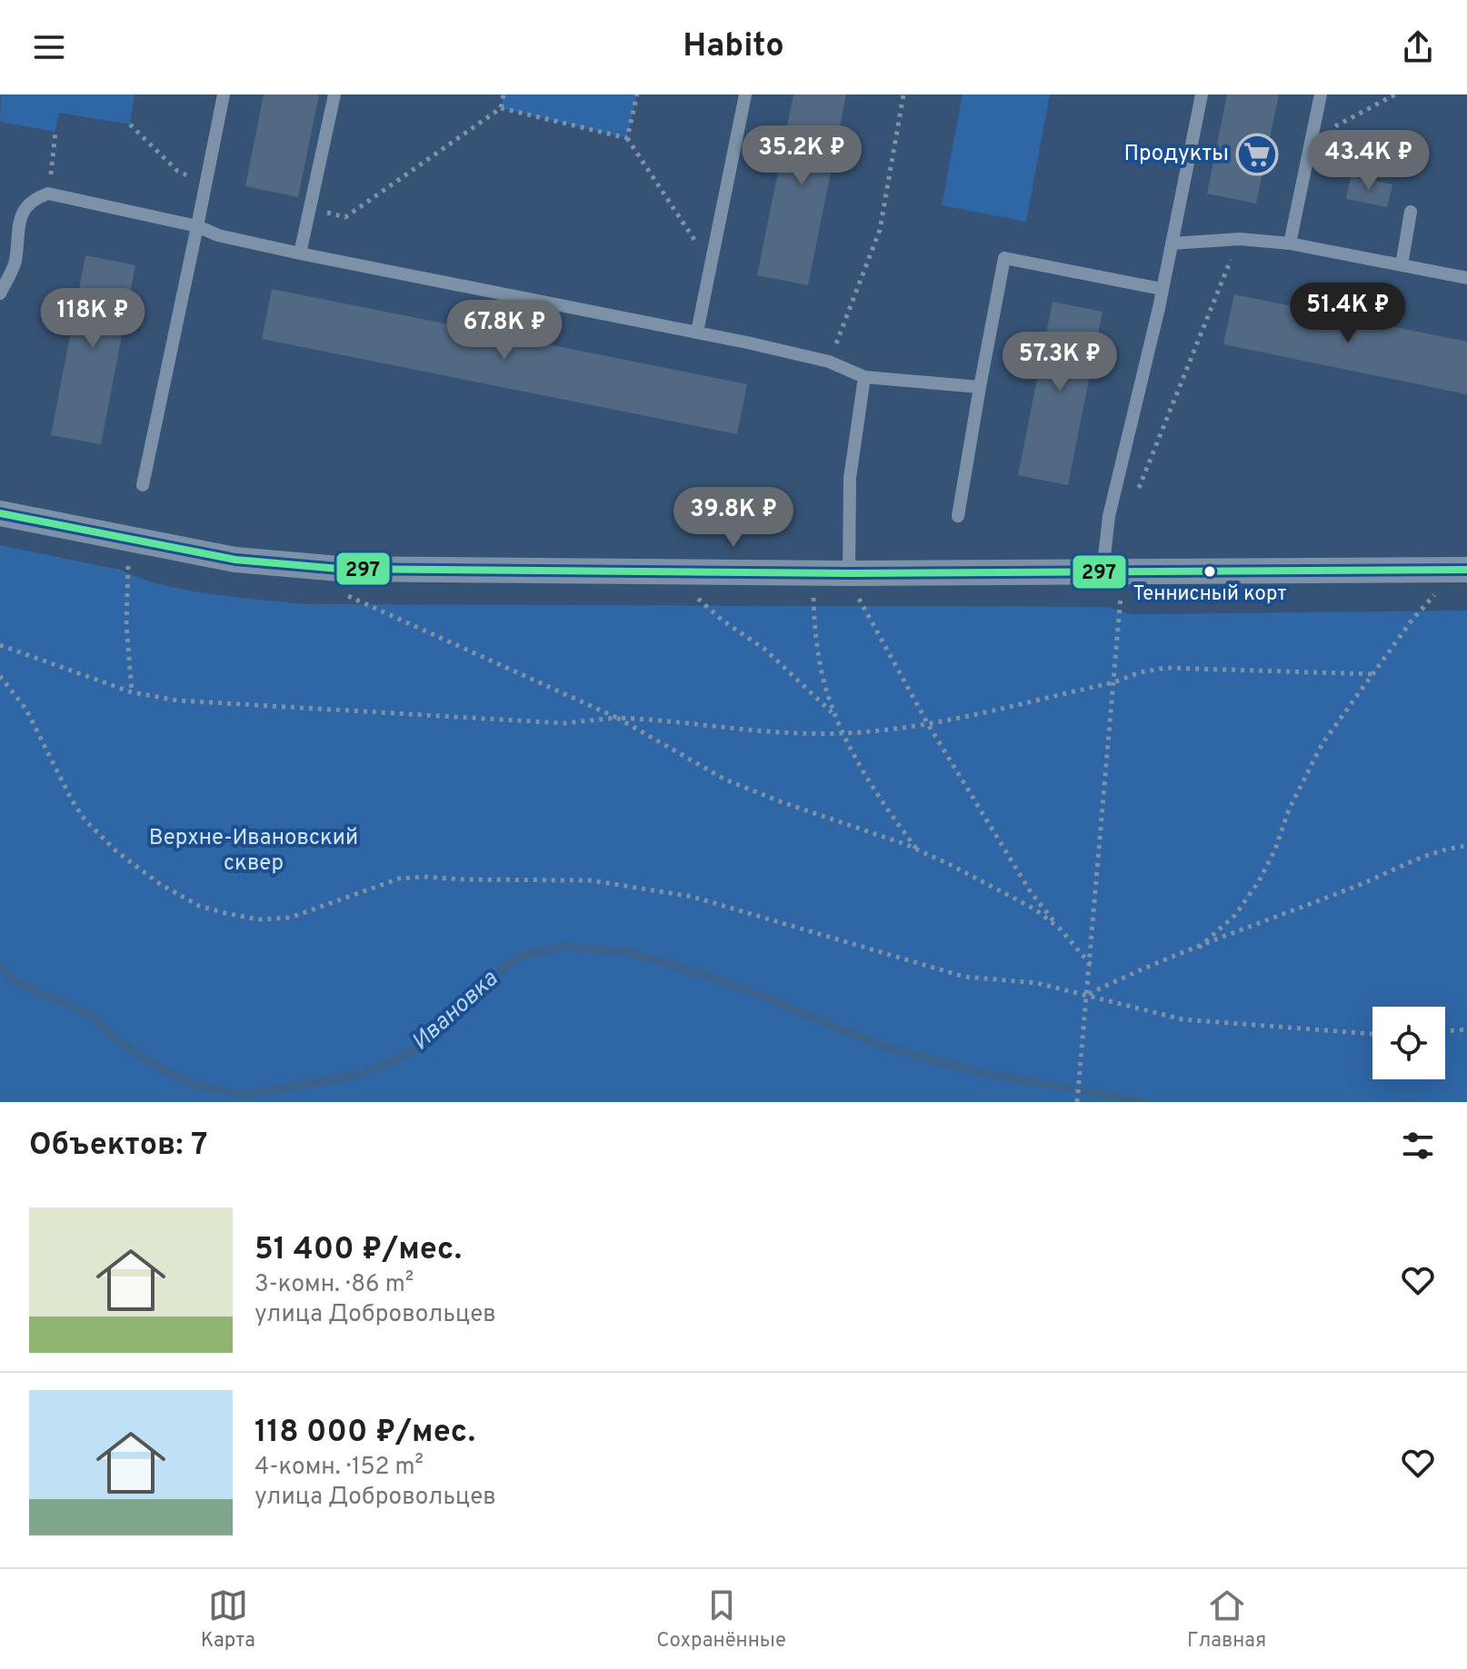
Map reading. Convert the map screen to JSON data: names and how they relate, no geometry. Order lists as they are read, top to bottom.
{
  "water": ["Ивановка"],
  "parks": ["Верхне-Ивановский сквер"],
  "places": {
    "supermarket": ["Продукты"],
    "other": ["Теннисный корт"]
  },
  "lines": ["transit line 297"],
  "page": {
    "header": "Habito",
    "price": [
      "35.2K ₽",
      "43.4K ₽",
      "51.4K ₽",
      "118K ₽",
      "67.8K ₽",
      "57.3K ₽",
      "39.8K ₽"
    ],
    "heading": "Объектов: 7",
    "list": [
      {
        "name": "51 400 ₽/мес.",
        "note": "3-комн. · 86 m² · улица Добровольцев"
      },
      {
        "name": "118 000 ₽/мес.",
        "note": "4-комн. · 152 m² · улица Добровольцев"
      }
    ],
    "tabs": ["Карта", "Сохранённые", "Главная"]
  }
}
